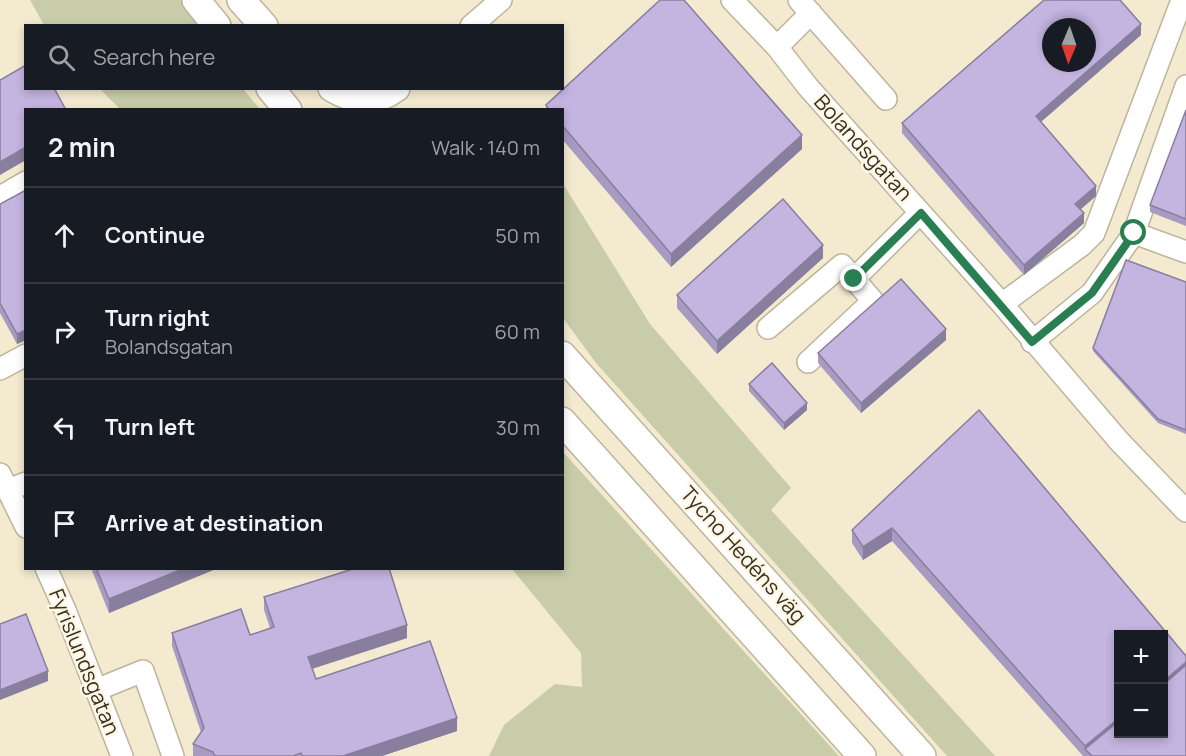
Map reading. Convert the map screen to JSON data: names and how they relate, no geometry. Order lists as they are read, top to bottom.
{
  "streets": {
    "main road": ["Tycho Hedéns väg"],
    "street": ["Bolandsgatan", "Fyrislundsgatan"]
  },
  "north": "bottom",
  "page": {
    "search": "Search here",
    "heading": ["2 min", "Walk · 140 m"],
    "list": [
      ["Continue", "50 m"],
      ["Turn right", "Bolandsgatan", "60 m"],
      ["Turn left", "30 m"],
      "Arrive at destination"
    ],
    "map_buttons": ["+", "−"]
  }
}
